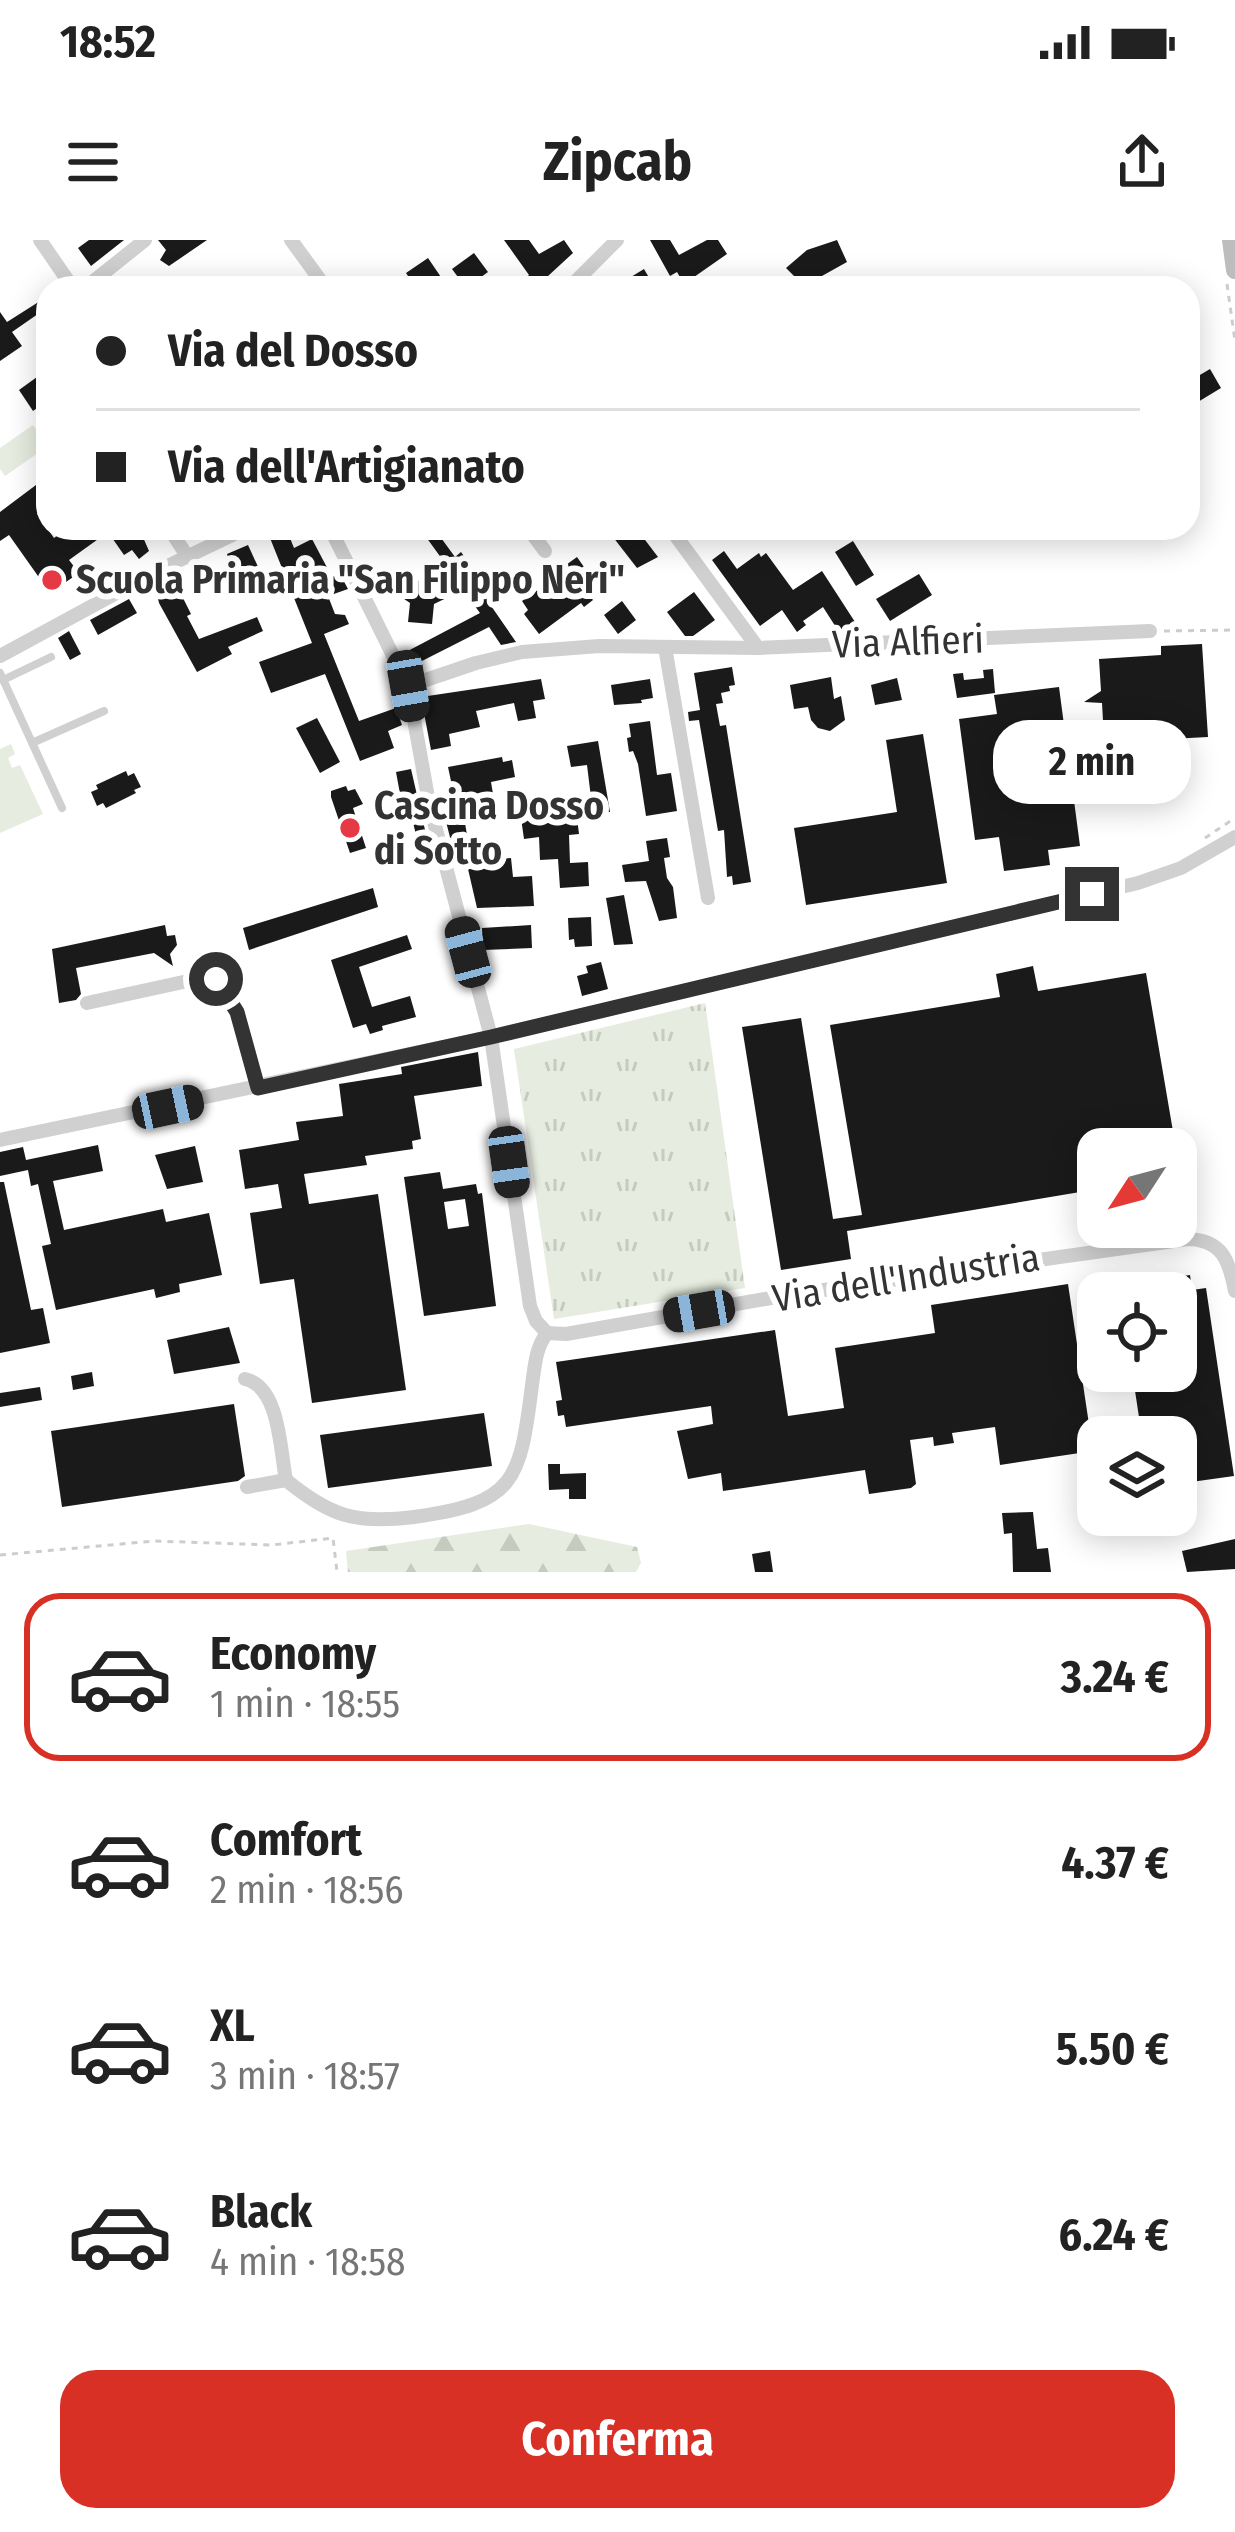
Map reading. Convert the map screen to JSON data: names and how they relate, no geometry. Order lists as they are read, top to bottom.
{
  "streets": {
    "street": ["Via Alfieri", "Via dell'Industria"]
  },
  "places": ["Scuola Primaria \"San Filippo Neri\"", "Cascina Dosso di Sotto"],
  "north": "bottom left",
  "page": {
    "status": "18:52",
    "header": "Zipcab",
    "banner": ["Via del Dosso", "Via dell'Artigianato"],
    "bubble": "2 min",
    "list": [
      {
        "name": "Economy",
        "note": "1 min · 18:55",
        "value": "3.24 €"
      },
      {
        "name": "Comfort",
        "note": "2 min · 18:56",
        "value": "4.37 €"
      },
      {
        "name": "XL",
        "note": "3 min · 18:57",
        "value": "5.50 €"
      },
      {
        "name": "Black",
        "note": "4 min · 18:58",
        "value": "6.24 €"
      }
    ],
    "buttons": "Conferma"
  }
}
